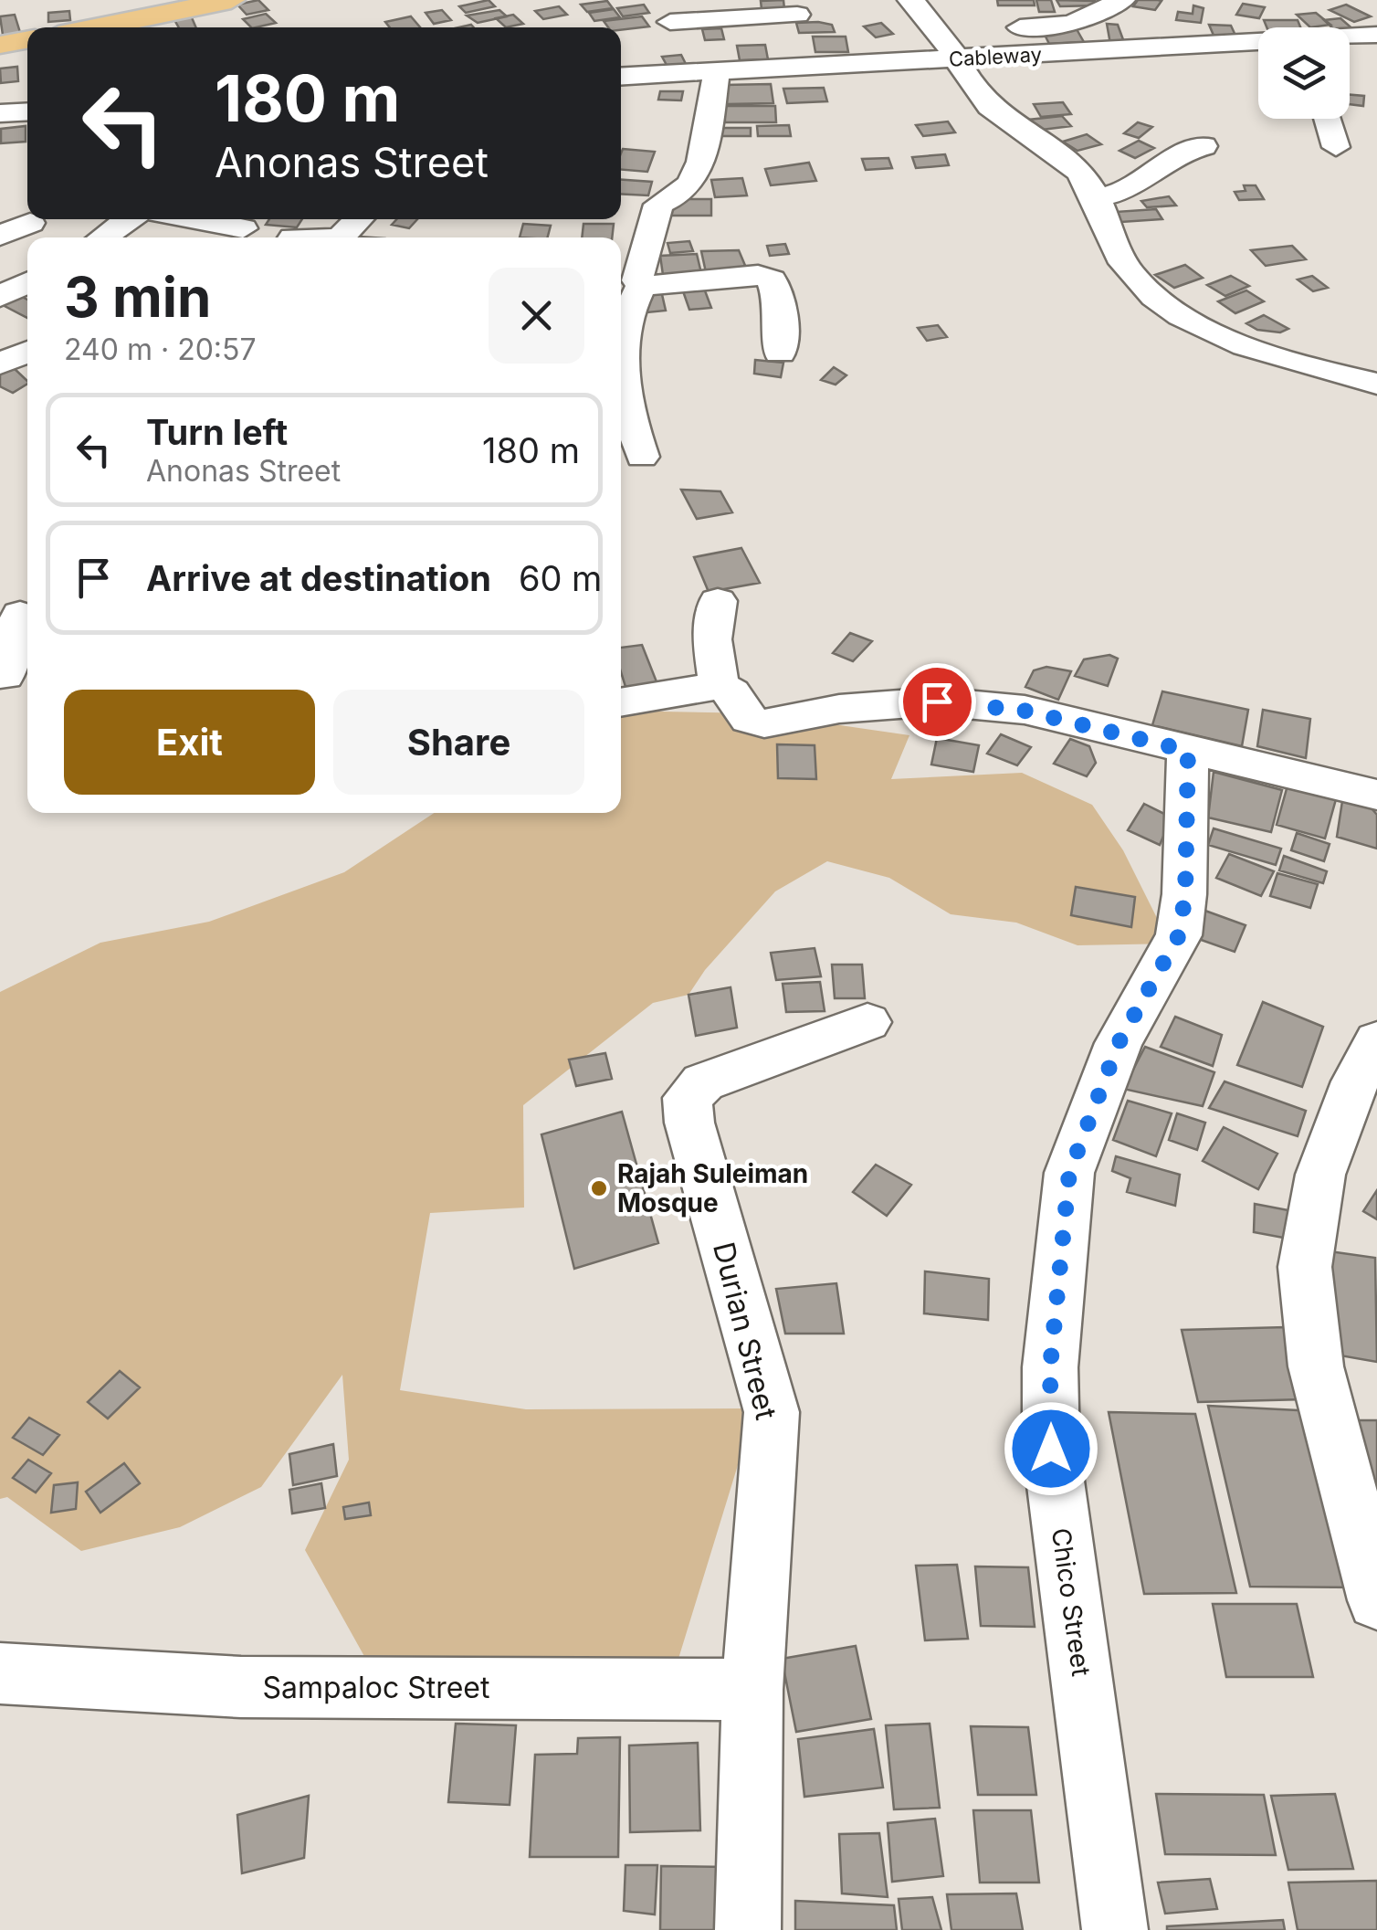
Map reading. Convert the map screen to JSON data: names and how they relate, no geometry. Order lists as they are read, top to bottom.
{
  "streets": {
    "street": [
      "Cableway",
      "Durian Street",
      "Chico Street",
      "Sampaloc Street"
    ]
  },
  "crossings": [
    ["Durian Street", "Sampaloc Street"]
  ],
  "places": ["Rajah Suleiman Mosque"],
  "page": {
    "turn": ["180 m", "Anonas Street"],
    "heading": ["3 min", "240 m · 20:57"],
    "list": [
      {
        "name": "Turn left",
        "note": "Anonas Street",
        "value": "180 m"
      },
      {
        "name": "Arrive at destination",
        "value": "60 m"
      }
    ],
    "buttons": ["Exit", "Share"]
  }
}
